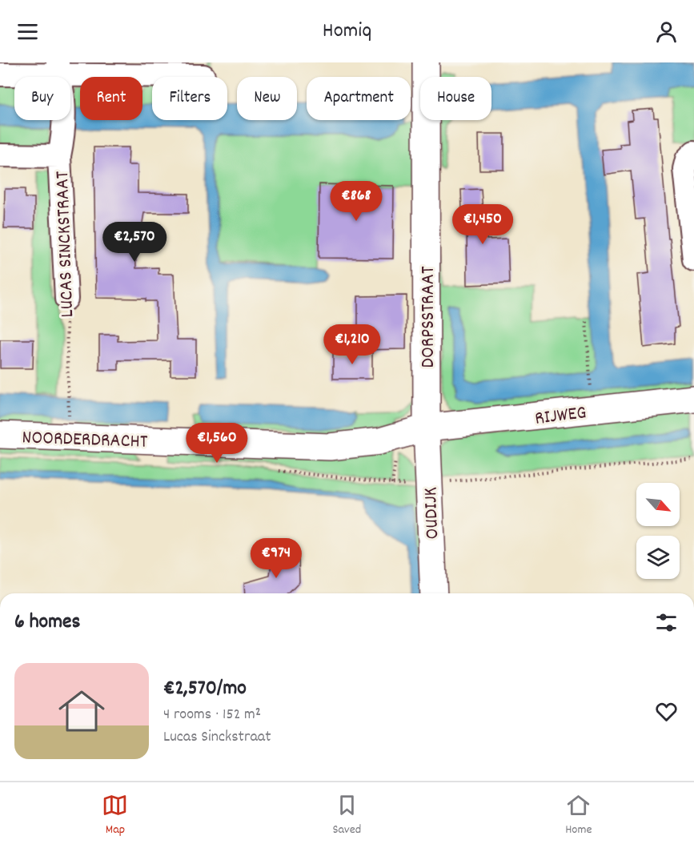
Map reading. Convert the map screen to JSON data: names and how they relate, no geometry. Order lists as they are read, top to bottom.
{
  "streets": {
    "street": [
      "LUCAS SINCKSTRAAT",
      "DORPSSTRAAT",
      "RIJWEG",
      "NOORDERDRACHT",
      "OUDIJK"
    ]
  },
  "crossings": [
    ["DORPSSTRAAT", "RIJWEG"],
    ["DORPSSTRAAT", "NOORDERDRACHT"],
    ["DORPSSTRAAT", "OUDIJK"],
    ["RIJWEG", "NOORDERDRACHT"],
    ["RIJWEG", "OUDIJK"],
    ["NOORDERDRACHT", "OUDIJK"]
  ],
  "north": "bottom right",
  "page": {
    "header": "Homiq",
    "chip": [
      "Buy",
      "Rent",
      "Filters",
      "New",
      "Apartment",
      "House"
    ],
    "price": [
      "€868",
      "€1,450",
      "€2,570",
      "€1,210",
      "€1,560",
      "€974"
    ],
    "heading": "6 homes",
    "list": [
      {
        "name": "€2,570/mo",
        "note": "4 rooms · 152 m² · Lucas Sinckstraat"
      }
    ],
    "tabs": ["Map", "Saved", "Home"]
  }
}
